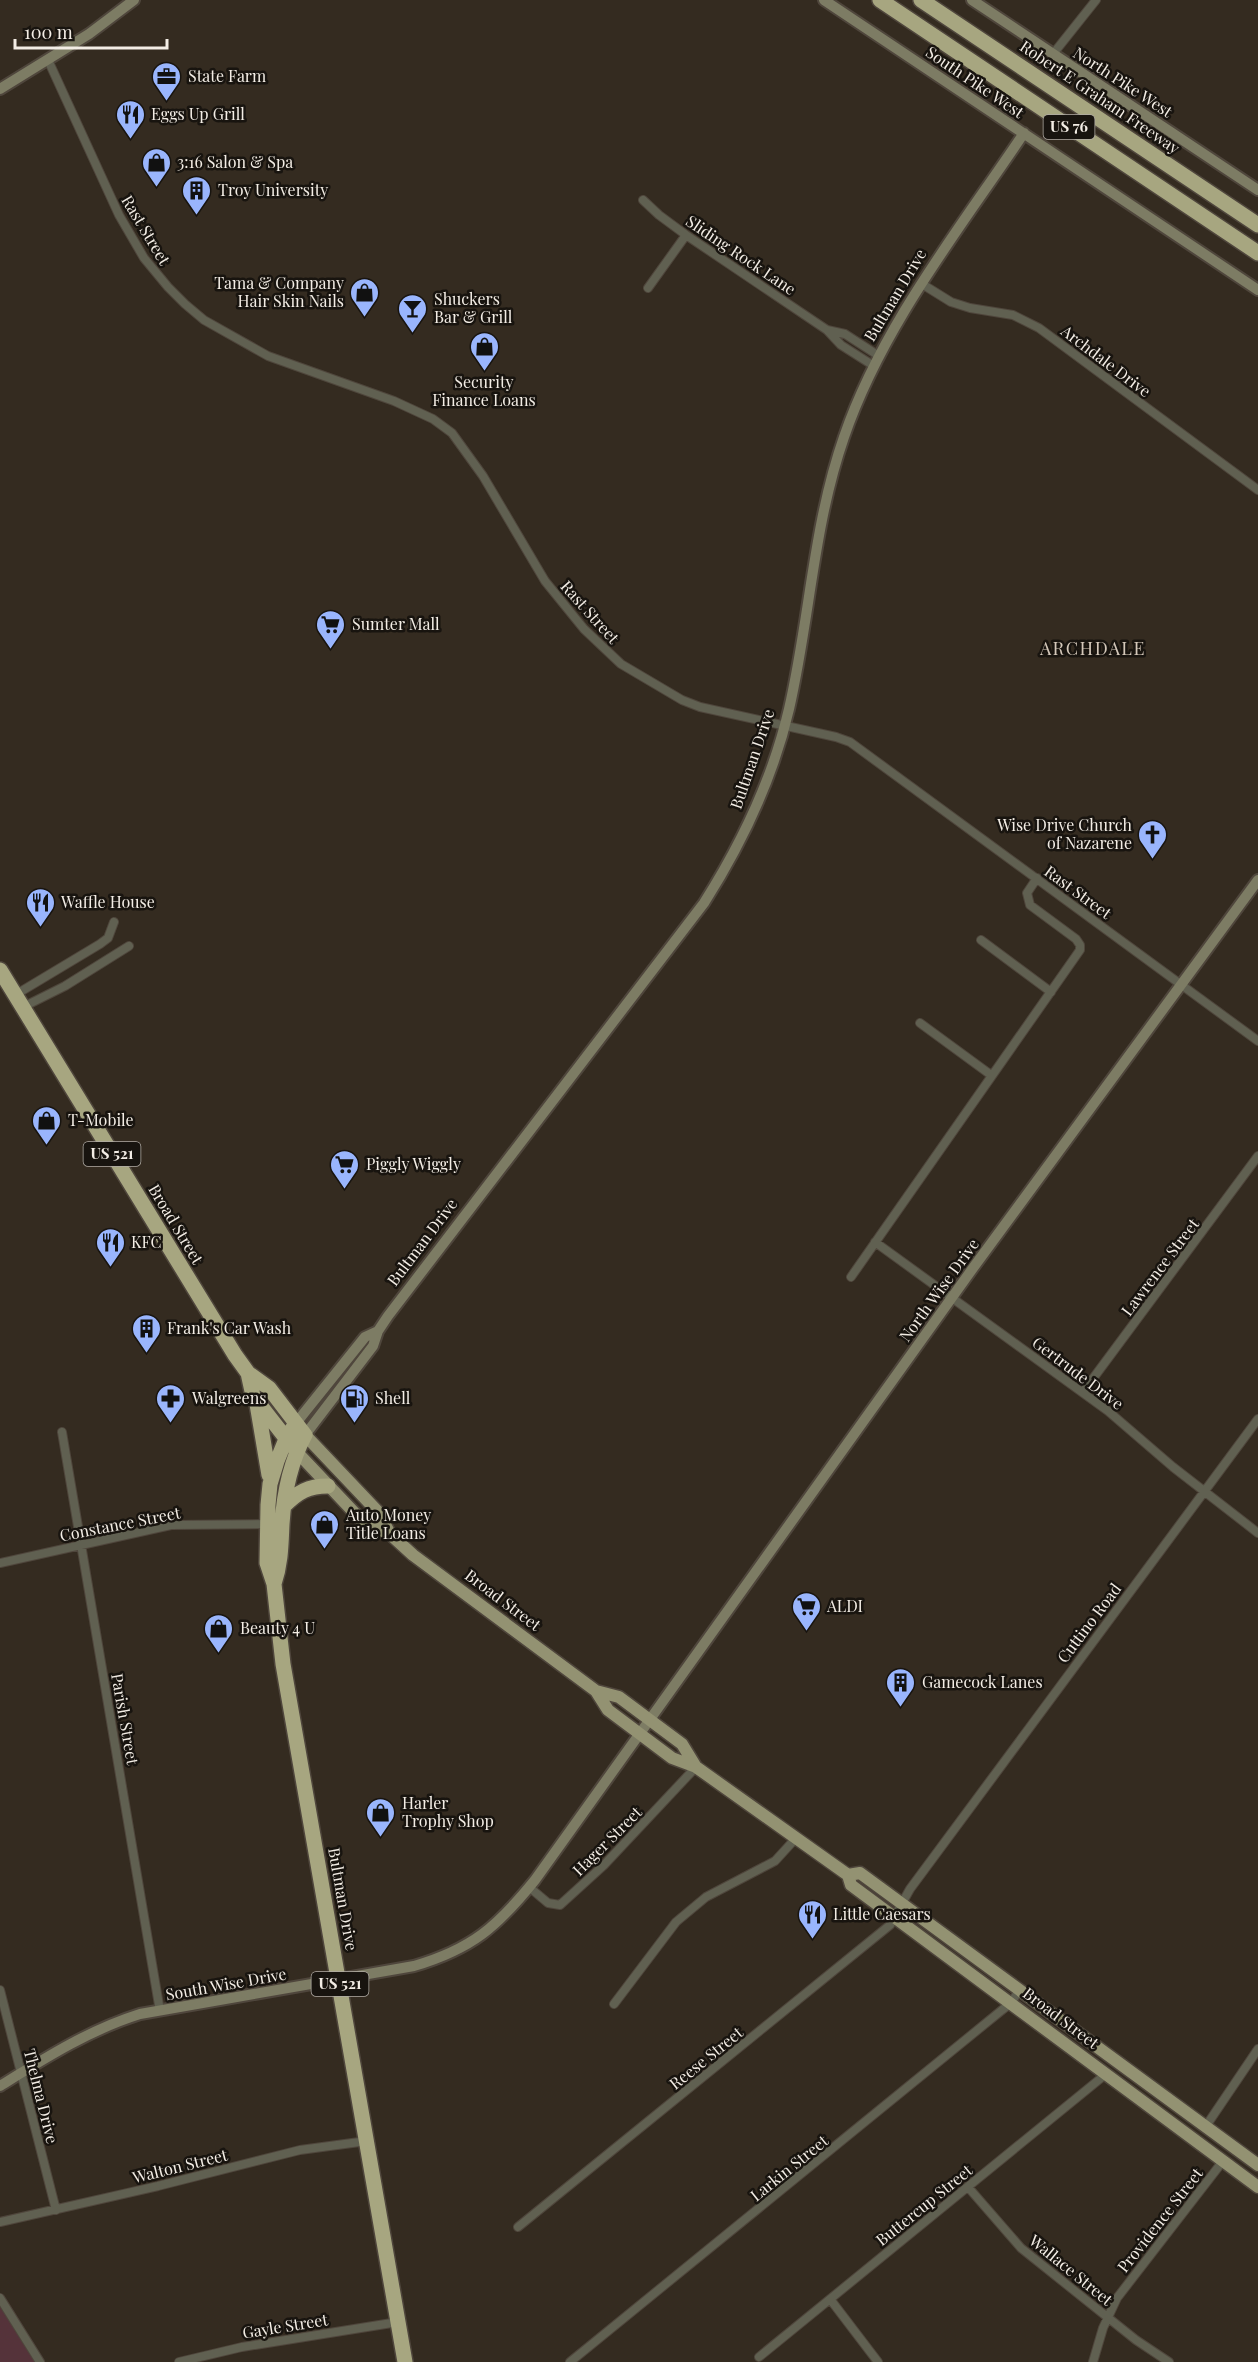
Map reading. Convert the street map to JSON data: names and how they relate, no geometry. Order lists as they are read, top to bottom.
{
  "streets": {
    "highway": [
      "Robert E Graham Freeway",
      "US 76",
      "Bultman Drive",
      "US 521",
      "Broad Street"
    ],
    "street": [
      "South Pike West",
      "North Pike West",
      "Rast Street",
      "Sliding Rock Lane",
      "Archdale Drive",
      "Lawrence Street",
      "North Wise Drive",
      "Gertrude Drive",
      "Constance Street",
      "Cuttino Road",
      "Parish Street",
      "Hager Street",
      "South Wise Drive",
      "Reese Street",
      "Thelma Drive",
      "Walton Street",
      "Larkin Street",
      "Buttercup Street",
      "Providence Street",
      "Wallace Street",
      "Gayle Street"
    ]
  },
  "crossings": [
    ["South Pike West", "Bultman Drive"],
    ["Rast Street", "Bultman Drive"],
    ["Rast Street", "North Wise Drive"],
    ["Sliding Rock Lane", "Bultman Drive"],
    ["Bultman Drive", "Archdale Drive"],
    ["Bultman Drive", "US 521"],
    ["Bultman Drive", "Broad Street"],
    ["Bultman Drive", "Constance Street"],
    ["Bultman Drive", "South Wise Drive"],
    ["Bultman Drive", "Walton Street"],
    ["Bultman Drive", "Gayle Street"],
    ["US 521", "Broad Street"],
    ["Broad Street", "North Wise Drive"],
    ["Broad Street", "Cuttino Road"],
    ["Broad Street", "Hager Street"],
    ["Broad Street", "South Wise Drive"],
    ["Broad Street", "Reese Street"],
    ["Broad Street", "Larkin Street"],
    ["Broad Street", "Buttercup Street"],
    ["Broad Street", "Providence Street"],
    ["Lawrence Street", "Gertrude Drive"],
    ["North Wise Drive", "Gertrude Drive"],
    ["North Wise Drive", "South Wise Drive"],
    ["Gertrude Drive", "Cuttino Road"],
    ["Constance Street", "Parish Street"],
    ["Cuttino Road", "Reese Street"],
    ["Parish Street", "South Wise Drive"],
    ["Hager Street", "South Wise Drive"],
    ["South Wise Drive", "Thelma Drive"],
    ["Thelma Drive", "Walton Street"],
    ["Buttercup Street", "Wallace Street"],
    ["Providence Street", "Wallace Street"]
  ],
  "districts": ["ARCHDALE"],
  "places": {
    "office": ["State Farm"],
    "restaurant": [
      "Eggs Up Grill",
      "Waffle House",
      "KFC",
      "Little Caesars"
    ],
    "shop": [
      "3:16 Salon & Spa",
      "Tama & Company Hair Skin Nails",
      "Security Finance Loans",
      "T-Mobile",
      "Auto Money Title Loans",
      "Beauty 4 U",
      "Harler Trophy Shop"
    ],
    "building": ["Troy University", "Frank's Car Wash", "Gamecock Lanes"],
    "bar": ["Shuckers Bar & Grill"],
    "supermarket": ["Sumter Mall", "Piggly Wiggly", "ALDI"],
    "church": ["Wise Drive Church of Nazarene"],
    "pharmacy": ["Walgreens"],
    "fuel station": ["Shell"]
  },
  "scale_bar": "100 m"
}
